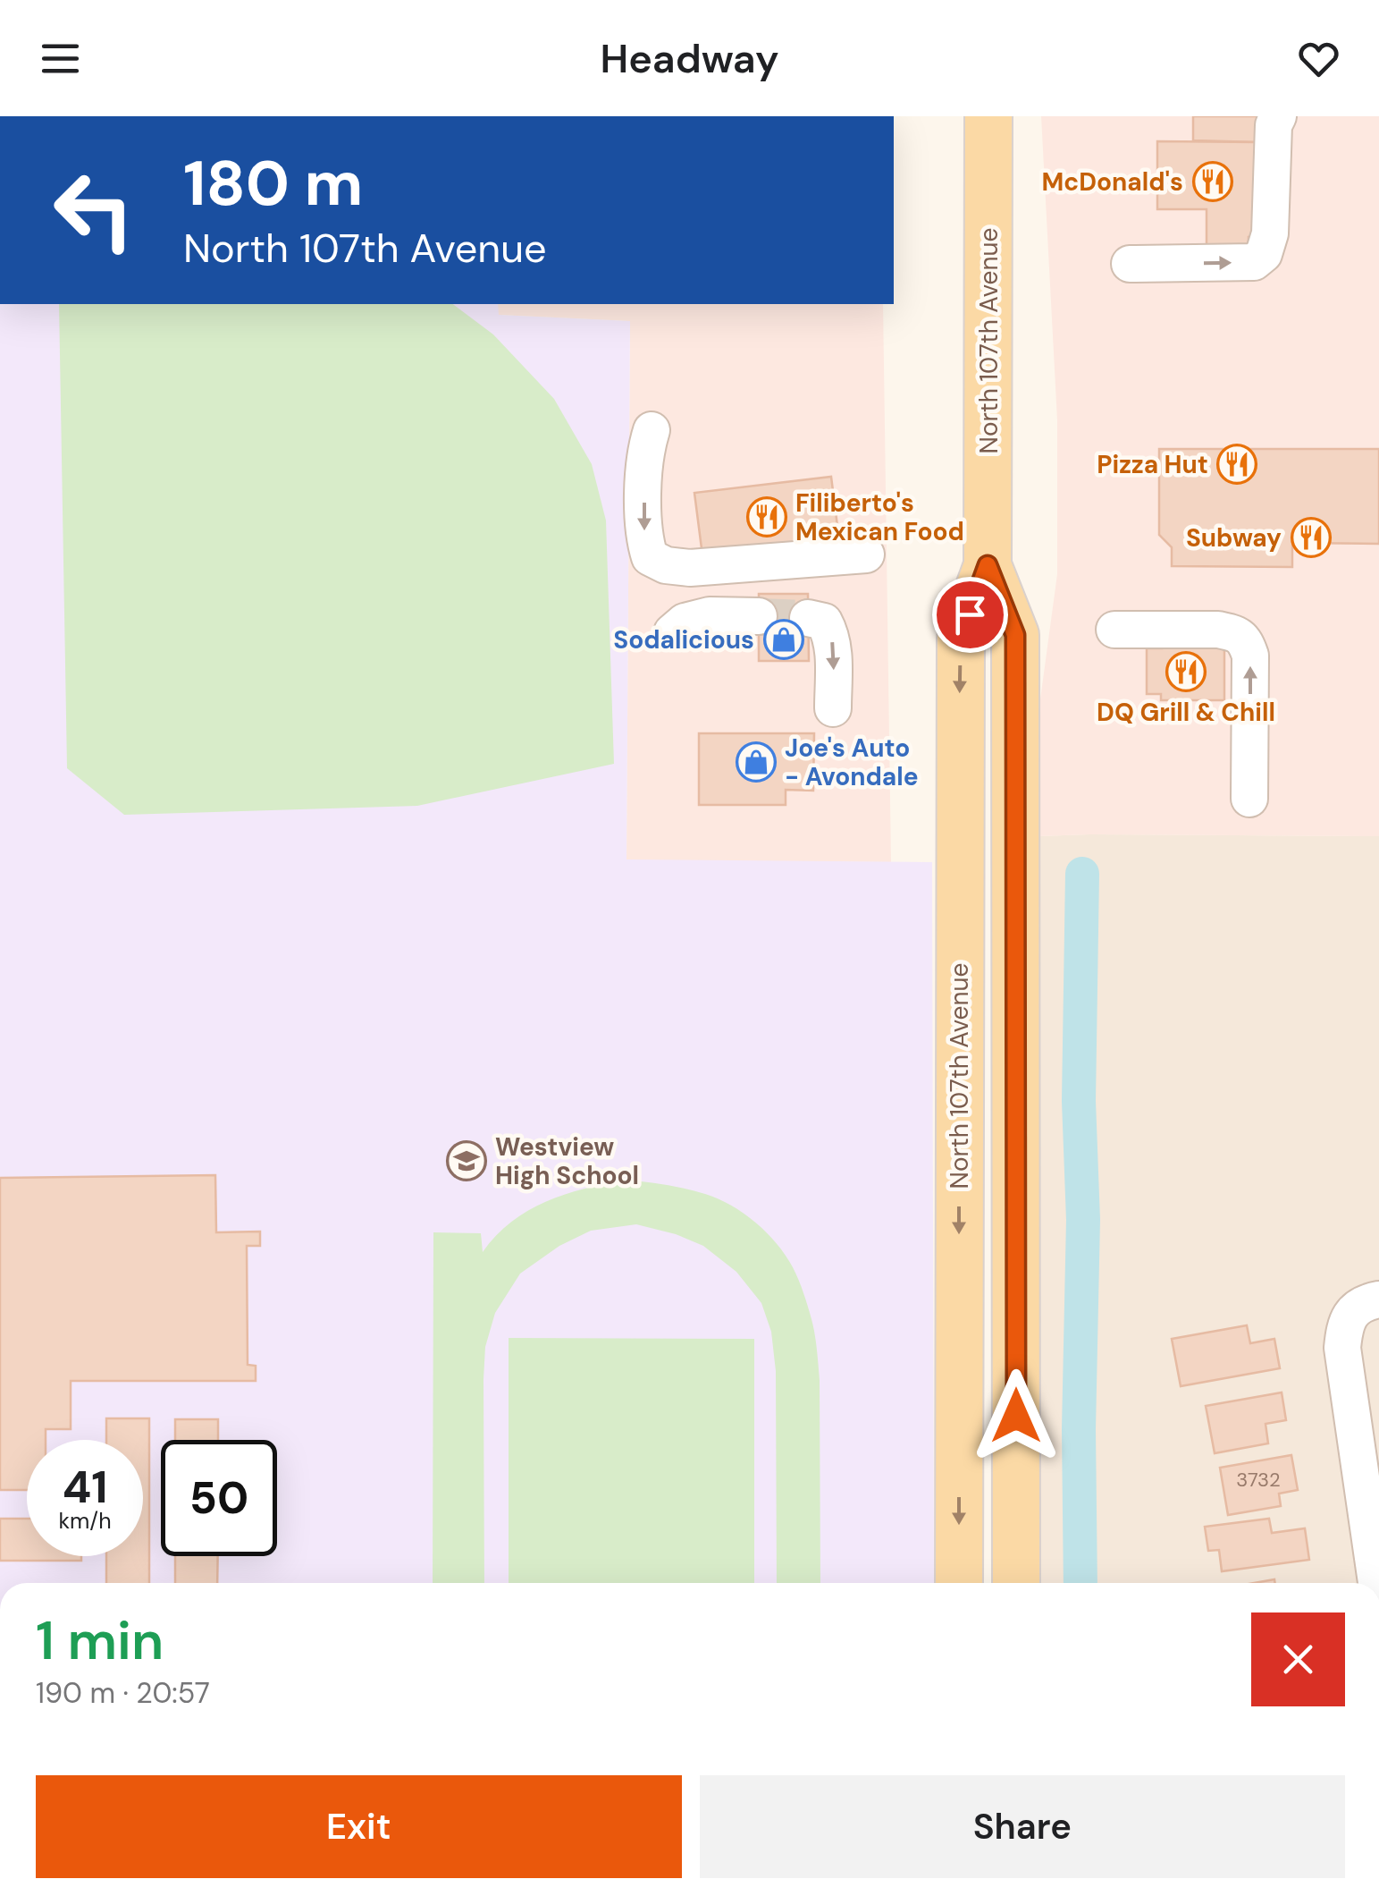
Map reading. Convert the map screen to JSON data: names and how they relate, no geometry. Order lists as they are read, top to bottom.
{
  "streets": {
    "main road": ["North 107th Avenue"]
  },
  "places": {
    "restaurant": [
      "McDonald's",
      "Pizza Hut",
      "Filiberto's Mexican Food",
      "Subway",
      "DQ Grill & Chill"
    ],
    "shop": ["Sodalicious", "Joe's Auto - Avondale"],
    "school or university": ["Westview High School"]
  },
  "house_numbers": ["3732"],
  "page": {
    "header": "Headway",
    "turn": ["180 m", "North 107th Avenue"],
    "speed": "41 km/h",
    "limit": "50",
    "heading": ["1 min", "190 m · 20:57"],
    "buttons": ["Exit", "Share"]
  }
}
